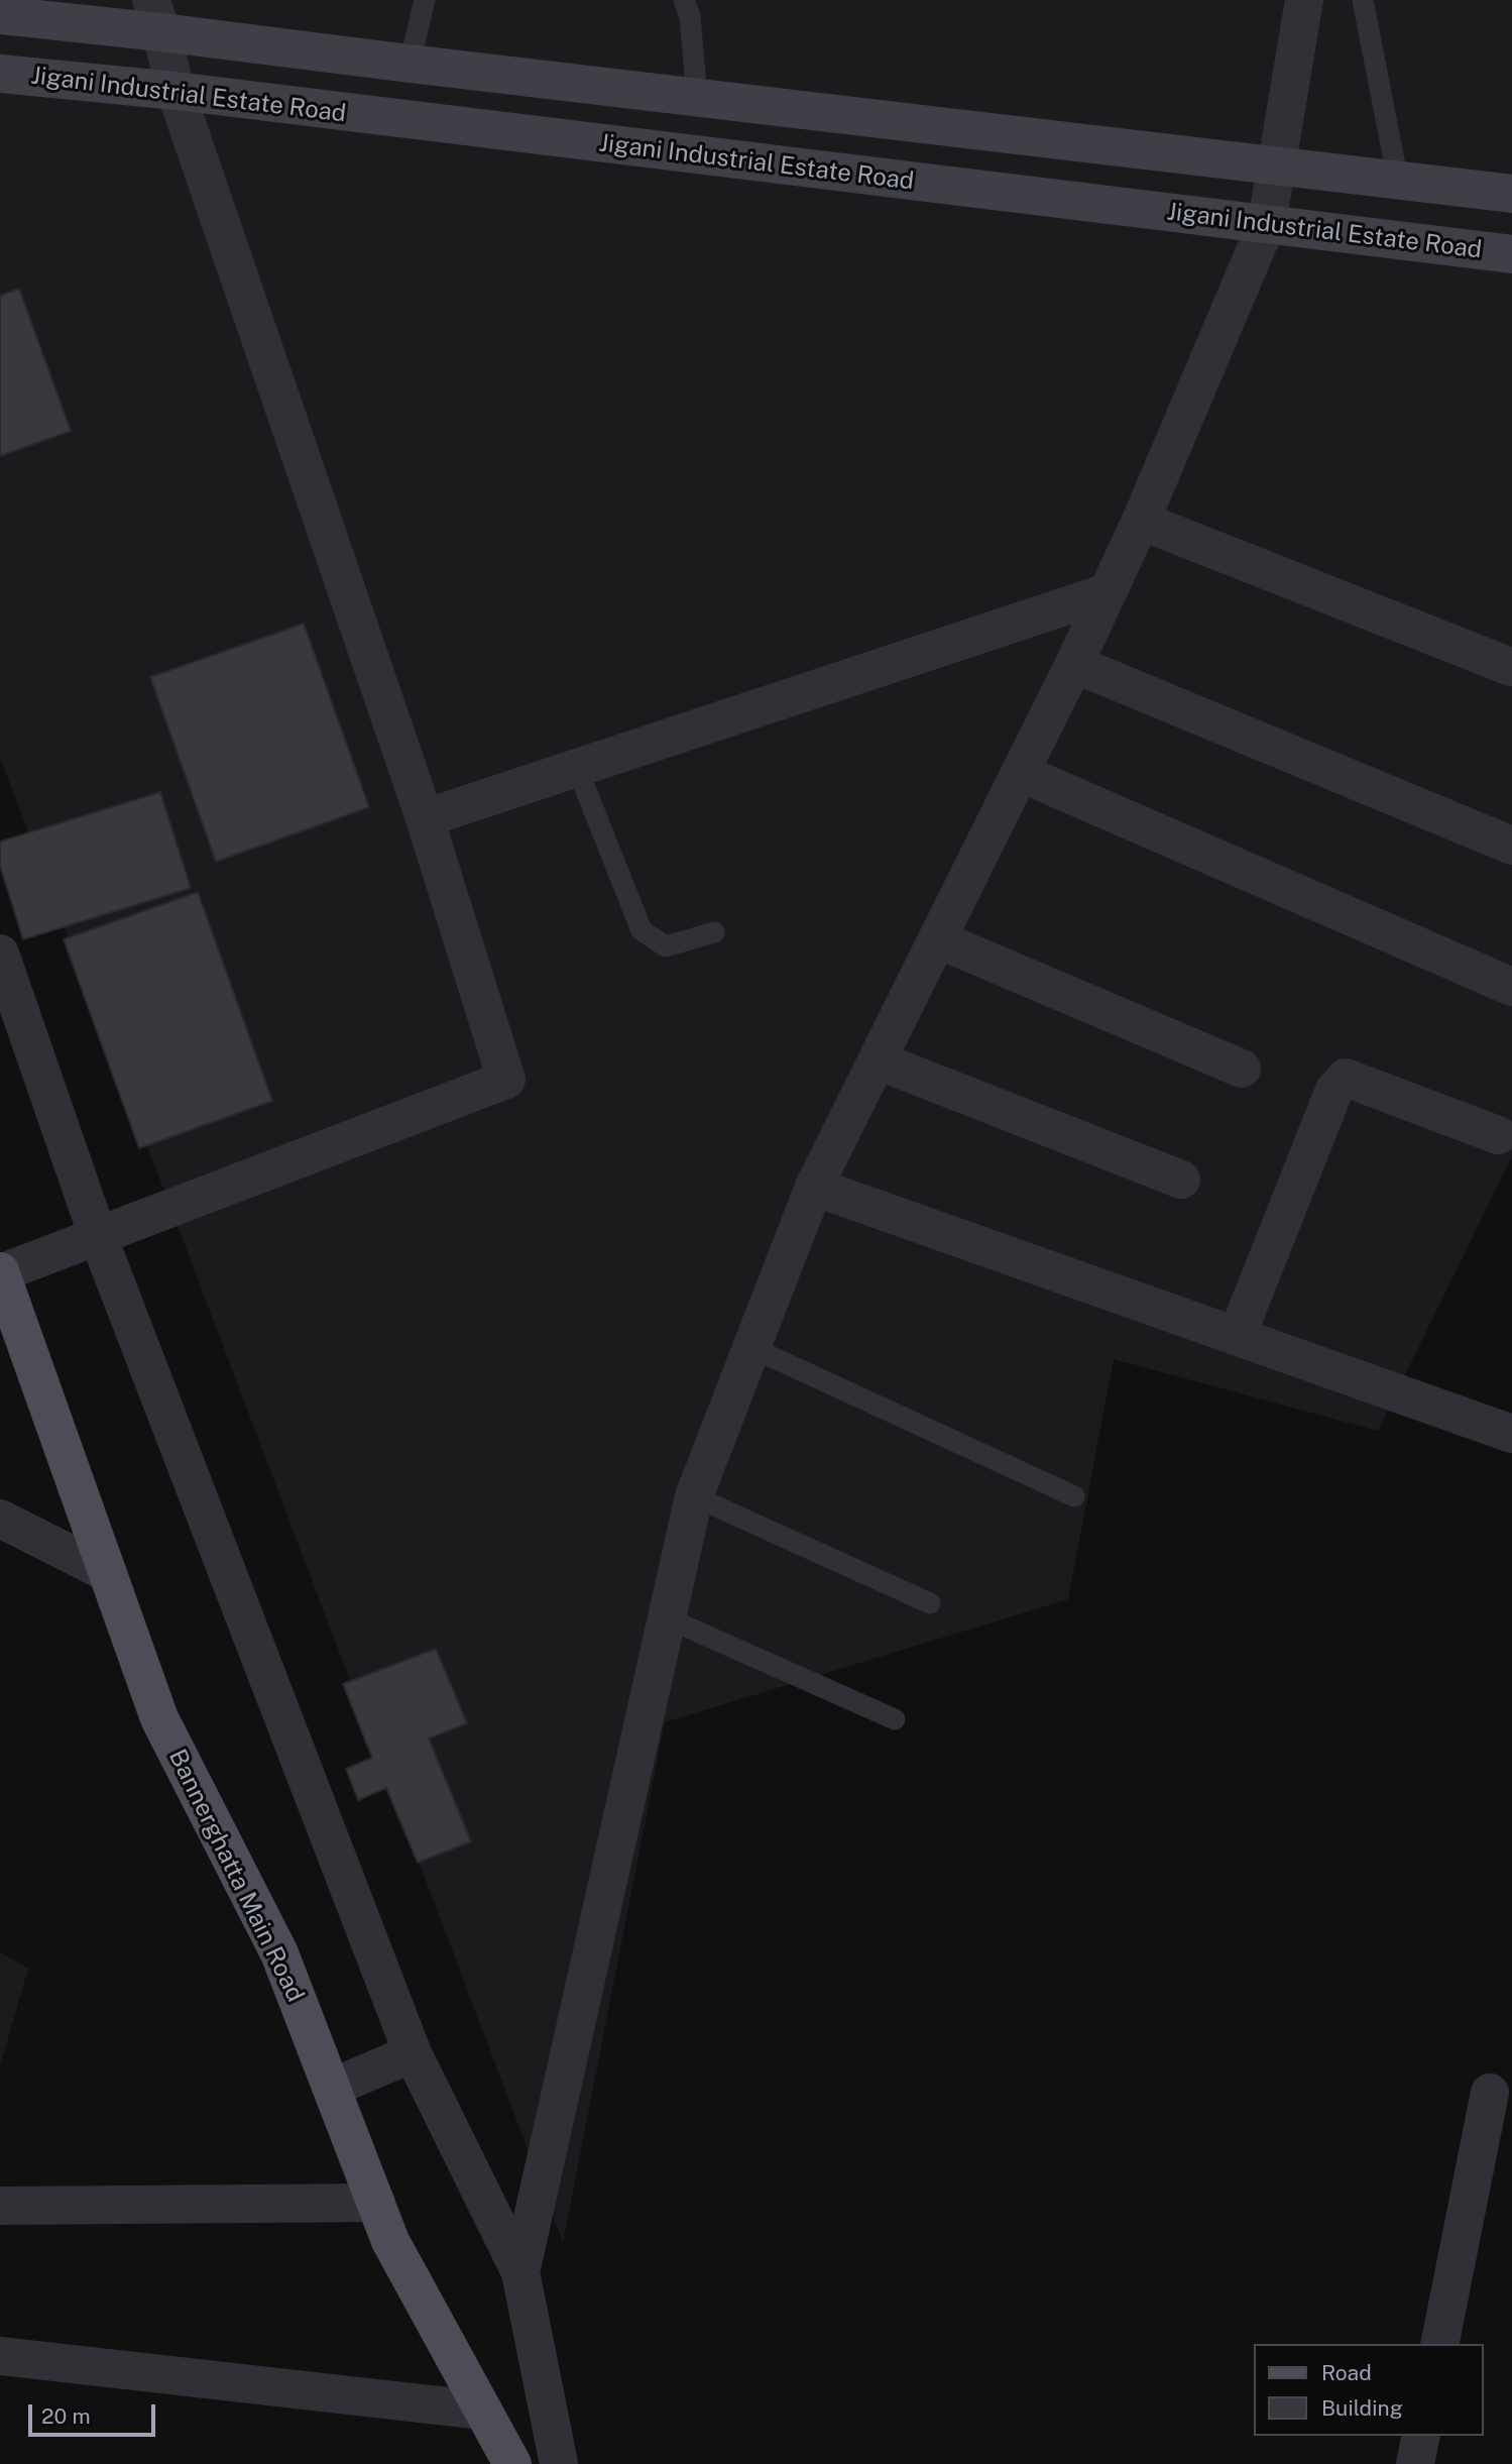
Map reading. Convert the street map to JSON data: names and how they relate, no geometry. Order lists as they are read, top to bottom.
{
  "streets": {
    "main road": ["Jigani Industrial Estate Road", "Bannerghatta Main Road"]
  },
  "legend": ["Road", "Building"],
  "scale_bar": "20 m"
}
